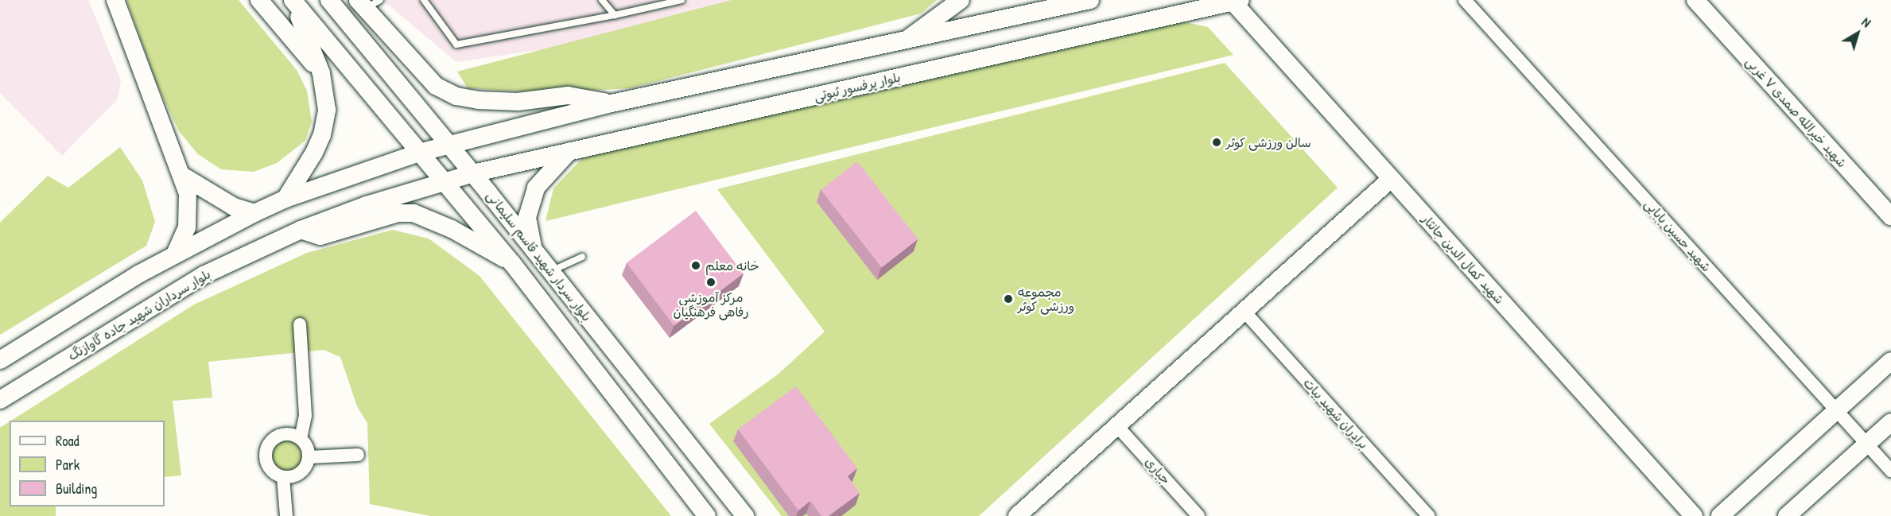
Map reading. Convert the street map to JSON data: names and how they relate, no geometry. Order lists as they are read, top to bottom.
{
  "streets": {
    "main road": [
      "بلوار پرفسور ثبوتی",
      "شهید خیرالله صمدی ۷ غربی",
      "بلوار سردار شهید قاسم سلیمانی",
      "شهید کمال الدین جانثار",
      "بلوار سرداران شهید جاده گاوازنگ"
    ],
    "street": ["شهید حسین بابایی", "برادران شهید بیات", "جباری"]
  },
  "crossings": [
    ["بلوار پرفسور ثبوتی", "بلوار سردار شهید قاسم سلیمانی"],
    ["بلوار پرفسور ثبوتی", "شهید کمال الدین جانثار"],
    ["بلوار پرفسور ثبوتی", "بلوار سرداران شهید جاده گاوازنگ"],
    ["بلوار سردار شهید قاسم سلیمانی", "بلوار سرداران شهید جاده گاوازنگ"]
  ],
  "places": [
    "سالن ورزشی کوثر",
    "خانه معلم",
    "مرکز آموزشی رفاهی فرهنگیان",
    "مجموعه ورزشی کوثر"
  ],
  "legend": ["Road", "Park", "Building"],
  "north": "top right"
}
